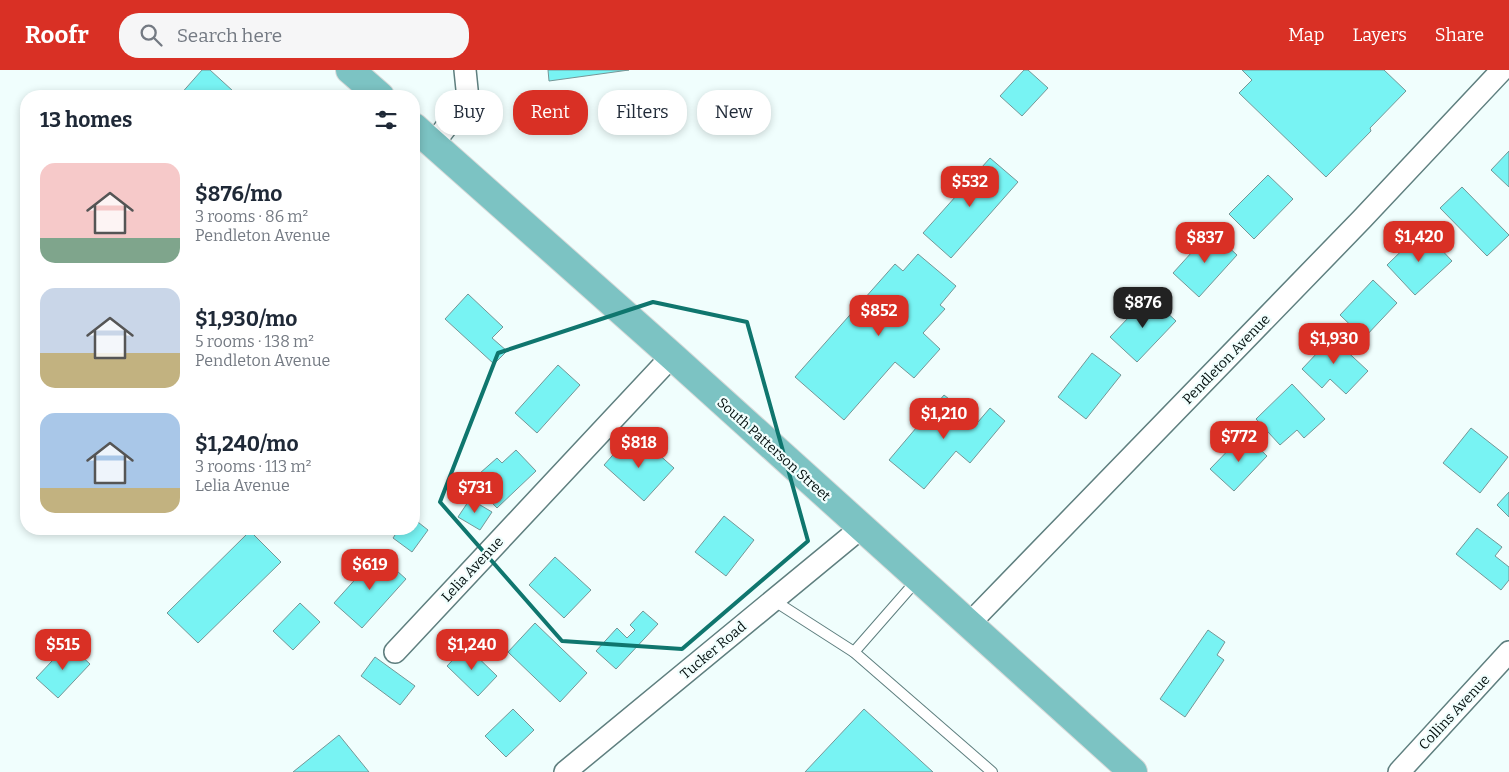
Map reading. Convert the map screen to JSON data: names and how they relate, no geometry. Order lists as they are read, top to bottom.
{
  "streets": {
    "main road": ["South Patterson Street"],
    "street": [
      "Pendleton Avenue",
      "Lelia Avenue",
      "Tucker Road",
      "Collins Avenue"
    ]
  },
  "crossings": [
    ["Pendleton Avenue", "South Patterson Street"],
    ["South Patterson Street", "Lelia Avenue"],
    ["South Patterson Street", "Tucker Road"]
  ],
  "page": {
    "header": "Roofr",
    "search": "Search here",
    "nav": ["Map", "Layers", "Share"],
    "chip": [
      "Buy",
      "Rent",
      "Filters",
      "New"
    ],
    "heading": "13 homes",
    "list": [
      {
        "name": "$876/mo",
        "note": "3 rooms · 86 m² · Pendleton Avenue"
      },
      {
        "name": "$1,930/mo",
        "note": "5 rooms · 138 m² · Pendleton Avenue"
      },
      {
        "name": "$1,240/mo",
        "note": "3 rooms · 113 m² · Lelia Avenue"
      }
    ],
    "price": [
      "$532",
      "$1,420",
      "$837",
      "$876",
      "$852",
      "$1,930",
      "$1,210",
      "$772",
      "$818",
      "$731",
      "$619",
      "$515",
      "$1,240"
    ]
  }
}
